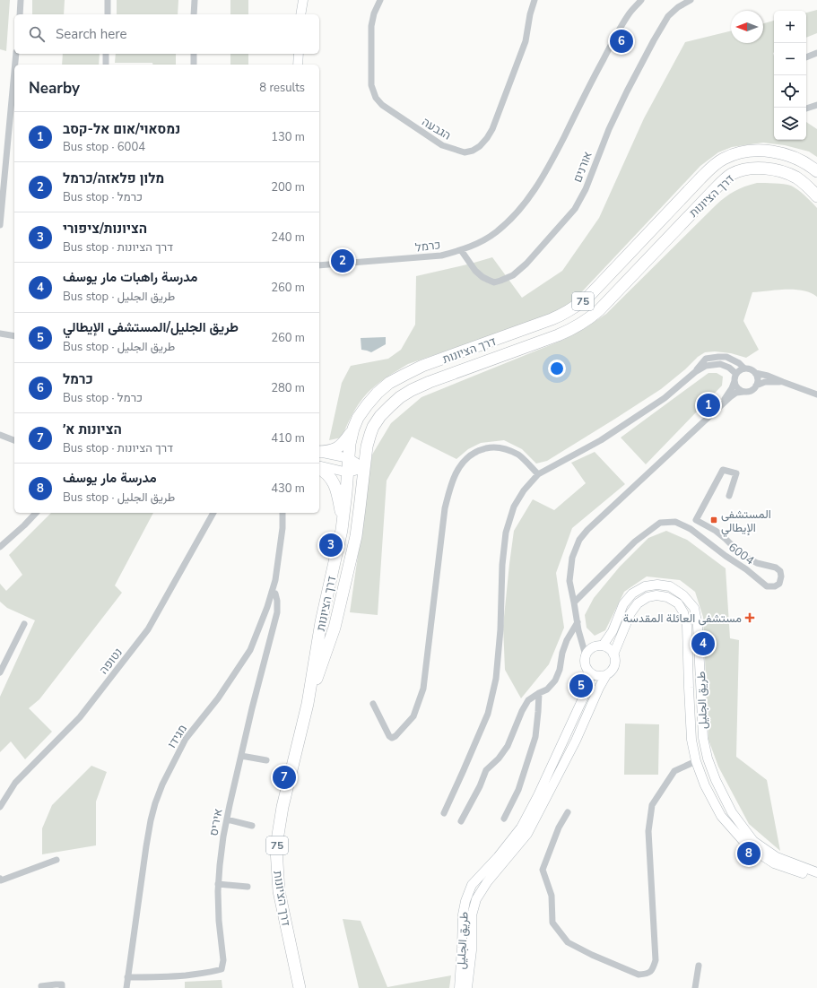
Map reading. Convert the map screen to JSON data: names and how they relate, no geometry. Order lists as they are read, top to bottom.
{
  "streets": {
    "highway": ["דרך הציונות", "75"],
    "street": [
      "הגבעה",
      "אורנים",
      "כרמל",
      "6004",
      "נטופה",
      "طريق الجليل",
      "מגידו",
      "איריס"
    ]
  },
  "crossings": [
    ["אורנים", "כרמל"],
    ["מגידו", "איריס"]
  ],
  "places": {
    "transit": ["المستشفى الإيطالي"],
    "health": ["مستشفى العائلة المقدسة"]
  },
  "north": "left",
  "page": {
    "map_buttons": ["+", "−"],
    "search": "Search here",
    "pins": [
      "6",
      "2",
      "1",
      "3",
      "4",
      "5",
      "7",
      "8"
    ],
    "heading": ["Nearby", "8 results"],
    "list": [
      {
        "mark": "1",
        "name": "נמסאוי/אום אל-קסב",
        "note": "Bus stop · 6004",
        "value": "130 m"
      },
      {
        "mark": "2",
        "name": "מלון פלאזה/כרמל",
        "note": "Bus stop · כרמל",
        "value": "200 m"
      },
      {
        "mark": "3",
        "name": "הציונות/ציפורי",
        "note": "Bus stop · דרך הציונות",
        "value": "240 m"
      },
      {
        "mark": "4",
        "name": "مدرسة راهبات مار يوسف",
        "note": "Bus stop · طريق الجليل",
        "value": "260 m"
      },
      {
        "mark": "5",
        "name": "طريق الجليل/المستشفى الإيطالي",
        "note": "Bus stop · طريق الجليل",
        "value": "260 m"
      },
      {
        "mark": "6",
        "name": "כרמל",
        "note": "Bus stop · כרמל",
        "value": "280 m"
      },
      {
        "mark": "7",
        "name": "הציונות א׳",
        "note": "Bus stop · דרך הציונות",
        "value": "410 m"
      },
      {
        "mark": "8",
        "name": "مدرسة مار يوسف",
        "note": "Bus stop · طريق الجليل",
        "value": "430 m"
      }
    ]
  }
}
